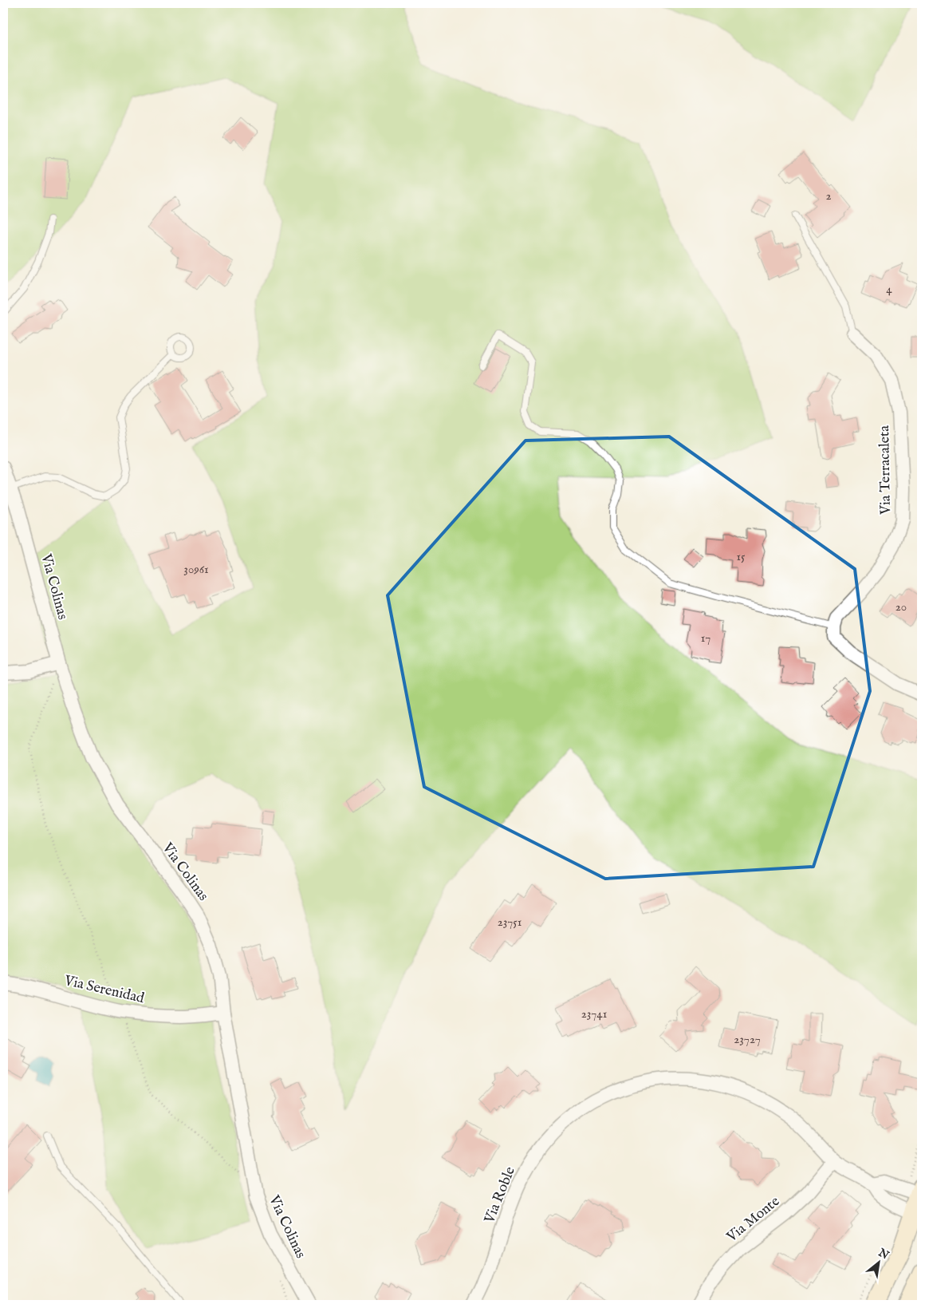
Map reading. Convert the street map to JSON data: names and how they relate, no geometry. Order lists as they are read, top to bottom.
{
  "streets": {
    "street": [
      "Via Terracaleta",
      "Via Colinas",
      "Via Serenidad",
      "Via Roble",
      "Via Monte"
    ]
  },
  "crossings": [
    ["Via Colinas", "Via Serenidad"],
    ["Via Roble", "Via Monte"]
  ],
  "house_numbers": [
    "2",
    "4",
    "15",
    "30961",
    "20",
    "17",
    "23751",
    "23741",
    "23727"
  ],
  "north": "top right"
}
